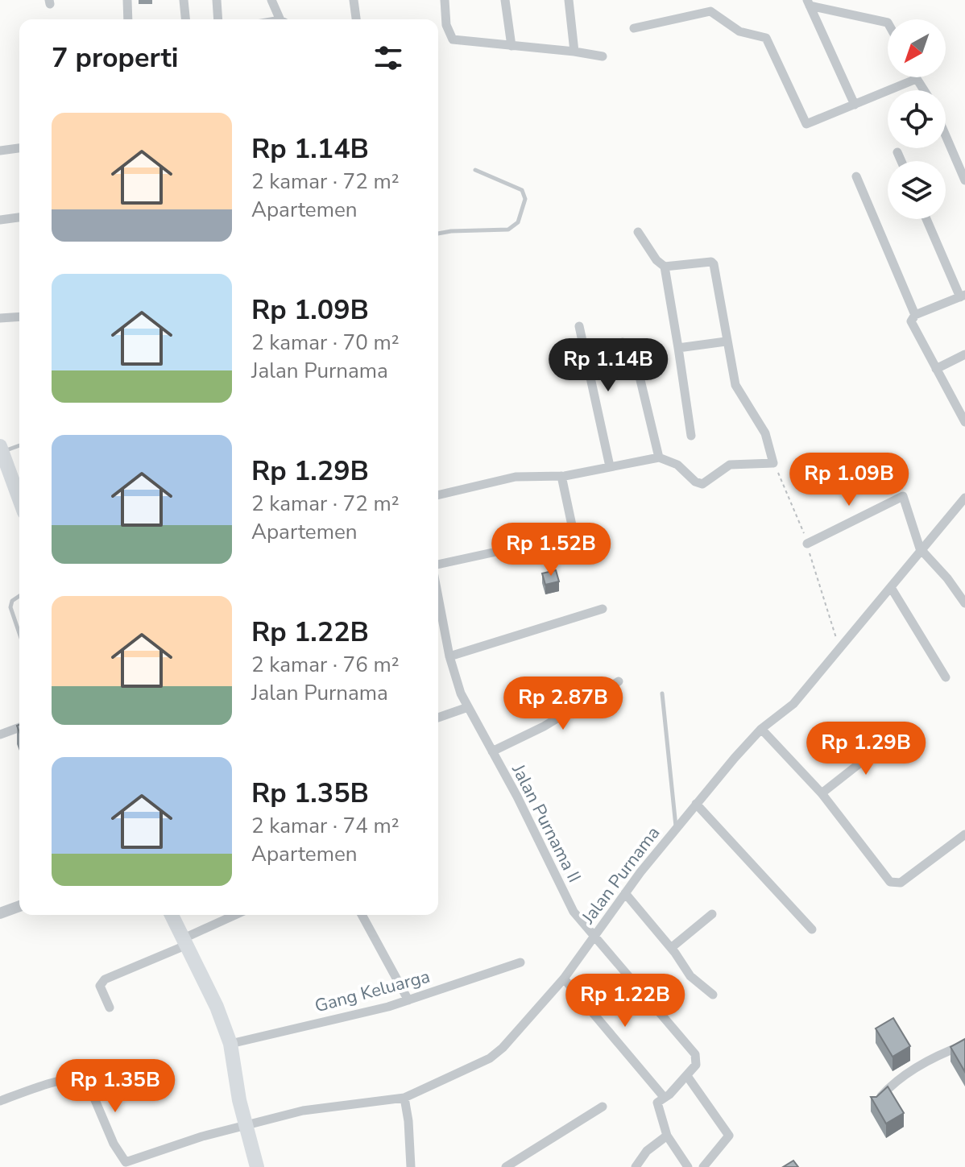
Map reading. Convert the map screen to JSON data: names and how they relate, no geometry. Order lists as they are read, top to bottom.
{
  "streets": {
    "street": ["Jalan Purnama II", "Jalan Purnama", "Gang Keluarga"]
  },
  "crossings": [
    ["Jalan Purnama II", "Jalan Purnama"]
  ],
  "north": "bottom left",
  "page": {
    "heading": "7 properti",
    "list": [
      {
        "name": "Rp 1.14B",
        "note": "2 kamar · 72 m² · Apartemen"
      },
      {
        "name": "Rp 1.09B",
        "note": "2 kamar · 70 m² · Jalan Purnama"
      },
      {
        "name": "Rp 1.29B",
        "note": "2 kamar · 72 m² · Apartemen"
      },
      {
        "name": "Rp 1.22B",
        "note": "2 kamar · 76 m² · Jalan Purnama"
      },
      {
        "name": "Rp 1.35B",
        "note": "2 kamar · 74 m² · Apartemen"
      }
    ],
    "price": [
      "Rp 1.14B",
      "Rp 1.09B",
      "Rp 1.52B",
      "Rp 2.87B",
      "Rp 1.29B",
      "Rp 1.22B",
      "Rp 1.35B"
    ]
  }
}
